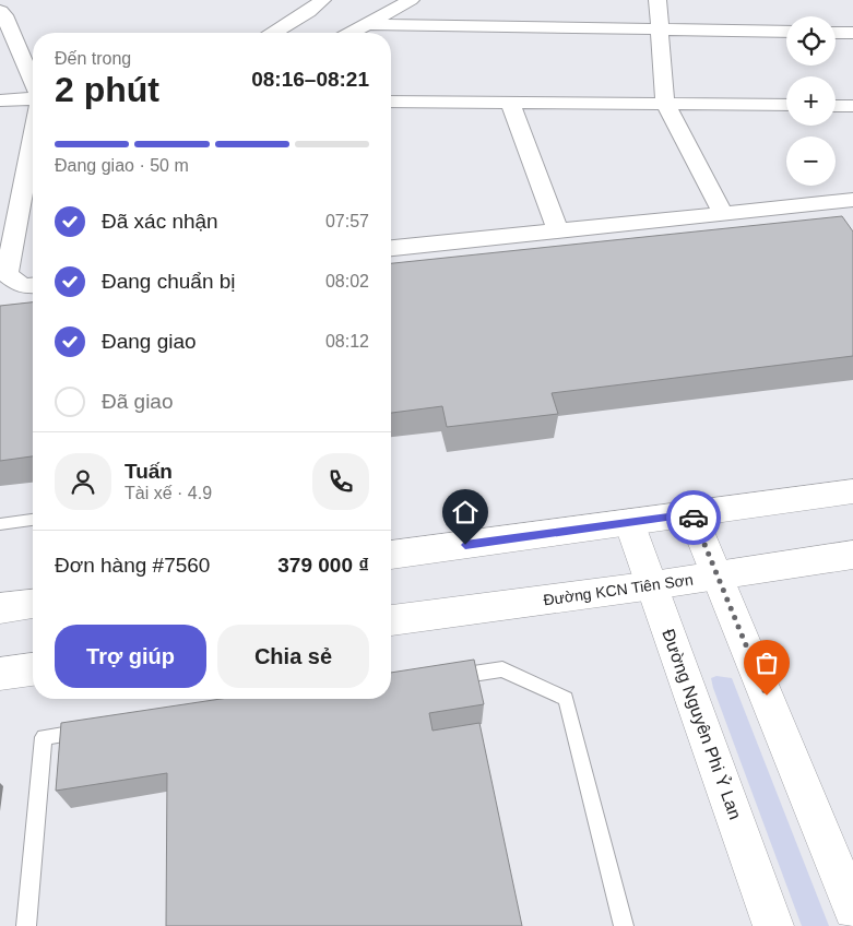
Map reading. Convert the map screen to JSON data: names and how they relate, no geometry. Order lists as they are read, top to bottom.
{
  "streets": {
    "main road": ["Đường KCN Tiên Sơn", "Đường Nguyên Phi Ỷ Lan"]
  },
  "crossings": [
    ["Đường KCN Tiên Sơn", "Đường Nguyên Phi Ỷ Lan"]
  ],
  "page": {
    "map_buttons": ["+", "−"],
    "heading": ["2 phút", "Đến trong", "08:16–08:21"],
    "panel": [
      "Tuấn",
      "Tài xế · 4.9",
      "Đơn hàng #7560",
      "379 000 ₫"
    ],
    "bar": "Đang giao · 50 m",
    "list": [
      ["Đã xác nhận", "07:57"],
      ["Đang chuẩn bị", "08:02"],
      ["Đang giao", "08:12"],
      "Đã giao"
    ],
    "buttons": ["Trợ giúp", "Chia sẻ"]
  }
}
